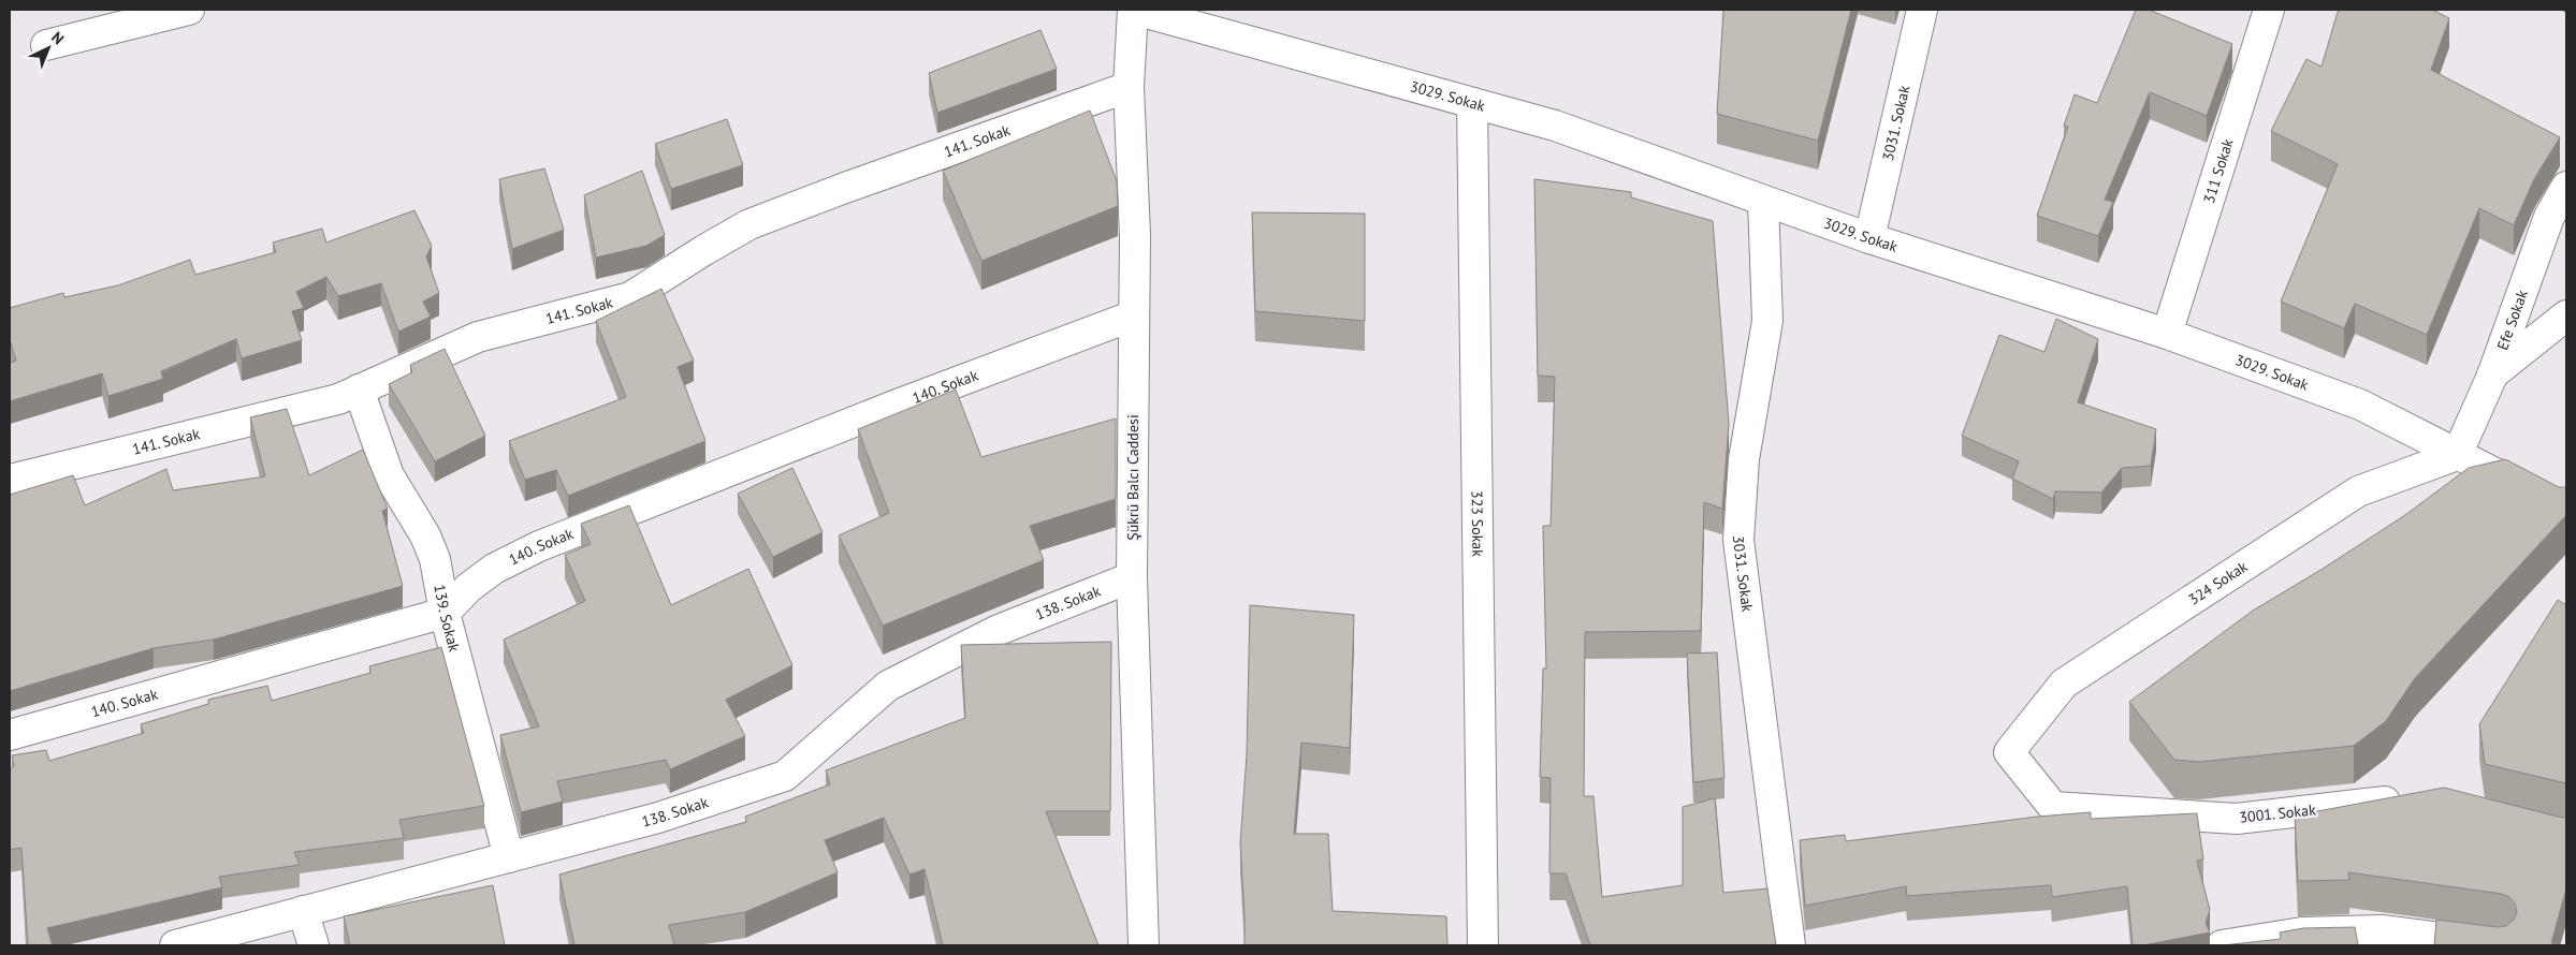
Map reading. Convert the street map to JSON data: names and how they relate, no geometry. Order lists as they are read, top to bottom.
{
  "streets": {
    "street": [
      "3029. Sokak",
      "3031. Sokak",
      "141. Sokak",
      "311 Sokak",
      "Efe Sokak",
      "140. Sokak",
      "Şükrü Balcı Caddesi",
      "323 Sokak",
      "324 Sokak",
      "138. Sokak",
      "139. Sokak",
      "3001. Sokak"
    ]
  },
  "crossings": [
    ["3029. Sokak", "3031. Sokak"],
    ["3029. Sokak", "311 Sokak"],
    ["3029. Sokak", "Efe Sokak"],
    ["3029. Sokak", "Şükrü Balcı Caddesi"],
    ["3029. Sokak", "323 Sokak"],
    ["3029. Sokak", "324 Sokak"],
    ["141. Sokak", "Şükrü Balcı Caddesi"],
    ["141. Sokak", "139. Sokak"],
    ["Efe Sokak", "324 Sokak"],
    ["140. Sokak", "Şükrü Balcı Caddesi"],
    ["140. Sokak", "139. Sokak"],
    ["Şükrü Balcı Caddesi", "138. Sokak"],
    ["324 Sokak", "3001. Sokak"],
    ["138. Sokak", "139. Sokak"]
  ],
  "north": "top right"
}
